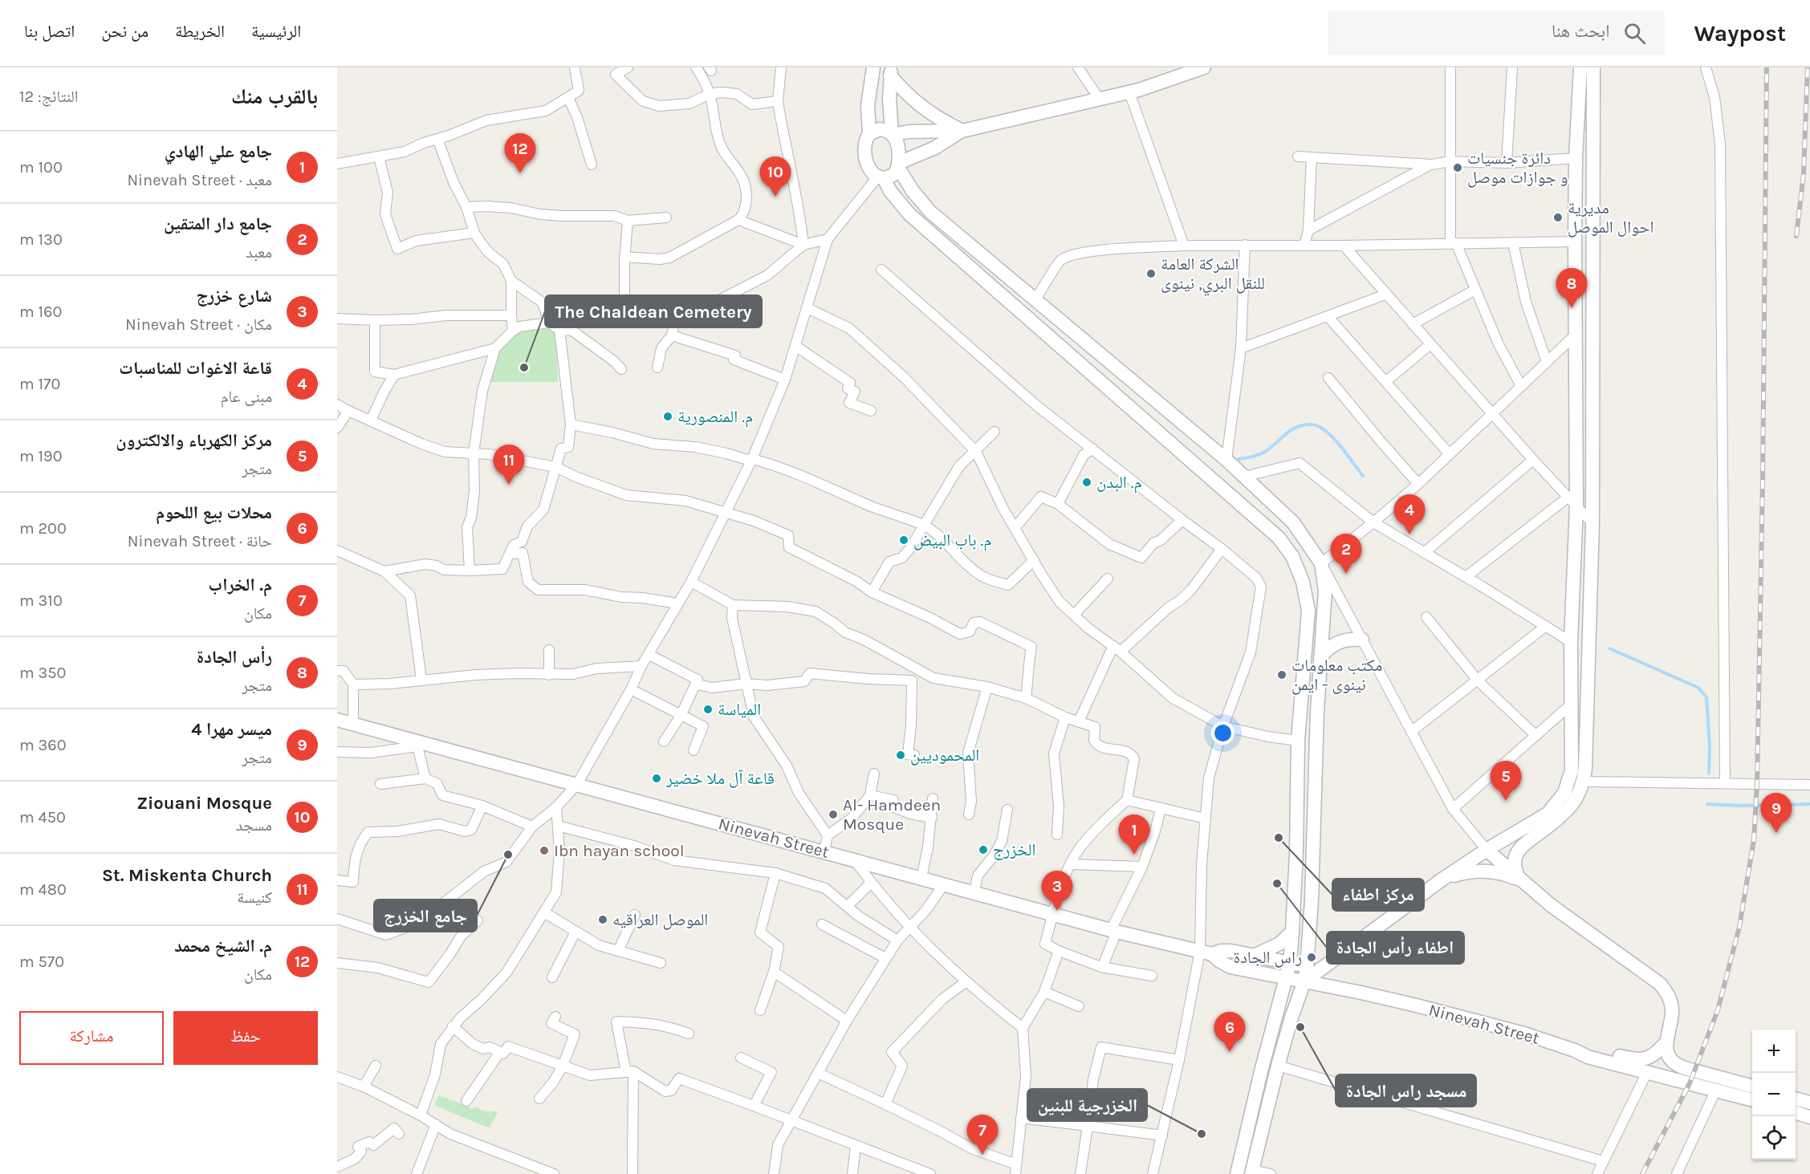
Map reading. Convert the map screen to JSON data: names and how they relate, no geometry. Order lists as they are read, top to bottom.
{
  "streets": {
    "main road": ["Ninevah Street"]
  },
  "places": [
    "دائرة جنسيات و جوازات موصل",
    "مديرية احوال الموصل",
    "الشركة العامة للنقل البري, نينوى",
    "The Chaldean Cemetery",
    "م. المنصورية",
    "م. البدن",
    "م. باب البيض",
    "مكتب معلومات نينوى - ايمن",
    "المياسة",
    "المحموديين",
    "قاعة آل ملا خضير",
    "Al- Hamdeen Mosque",
    "مركز اطفاء",
    "الخزرج",
    "Ibn hayan school",
    "جامع الخزرج",
    "اطفاء رأس الجادة",
    "الموصل العراقيه",
    "راس الجادة",
    "مسجد راس الجادة",
    "الخزرجية للبنين"
  ],
  "page": {
    "header": "Waypost",
    "search": "ابحث هنا",
    "nav": [
      "الرئيسية",
      "الخريطة",
      "من نحن",
      "اتصل بنا"
    ],
    "heading": ["بالقرب منك", "النتائج: 12"],
    "list": [
      {
        "mark": "1",
        "name": "جامع علي الهادي",
        "note": "معبد · Ninevah Street",
        "value": "100 m"
      },
      {
        "mark": "2",
        "name": "جامع دار المتقين",
        "note": "معبد",
        "value": "130 m"
      },
      {
        "mark": "3",
        "name": "شارع خزرج",
        "note": "مكان · Ninevah Street",
        "value": "160 m"
      },
      {
        "mark": "4",
        "name": "قاعة الاغوات للمناسبات",
        "note": "مبنى عام",
        "value": "170 m"
      },
      {
        "mark": "5",
        "name": "مركز الكهرباء والالكترون",
        "note": "متجر",
        "value": "190 m"
      },
      {
        "mark": "6",
        "name": "محلات بيع اللحوم",
        "note": "حانة · Ninevah Street",
        "value": "200 m"
      },
      {
        "mark": "7",
        "name": "م. الخراب",
        "note": "مكان",
        "value": "310 m"
      },
      {
        "mark": "8",
        "name": "رأس الجادة",
        "note": "متجر",
        "value": "350 m"
      },
      {
        "mark": "9",
        "name": "ميسر مهرا 4",
        "note": "متجر",
        "value": "360 m"
      },
      {
        "mark": "10",
        "name": "Ziouani Mosque",
        "note": "مسجد",
        "value": "450 m"
      },
      {
        "mark": "11",
        "name": "St. Miskenta Church",
        "note": "كنيسة",
        "value": "480 m"
      },
      {
        "mark": "12",
        "name": "م. الشيخ محمد",
        "note": "مكان",
        "value": "570 m"
      }
    ],
    "pins": [
      "12",
      "10",
      "8",
      "11",
      "4",
      "2",
      "5",
      "9",
      "1",
      "3",
      "6",
      "7"
    ],
    "buttons": ["حفظ", "مشاركة"],
    "map_buttons": ["+", "−"]
  }
}
